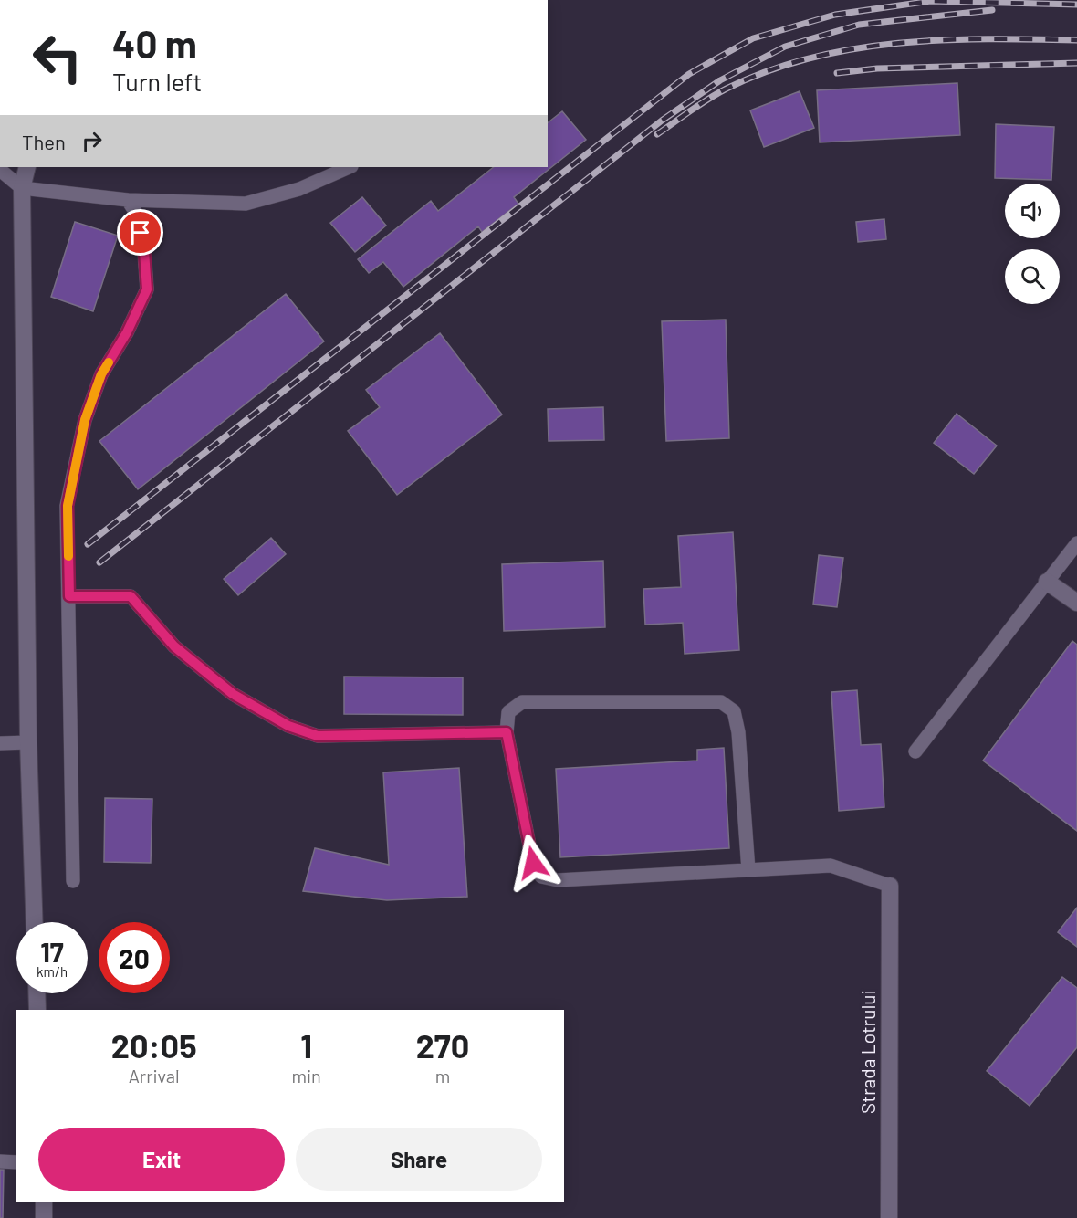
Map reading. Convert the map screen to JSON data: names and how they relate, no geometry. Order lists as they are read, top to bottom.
{
  "streets": {
    "street": ["Strada Lotrului"]
  },
  "page": {
    "turn": ["40 m", "Turn left"],
    "then": "Then",
    "speed": "17 km/h",
    "limit": "20",
    "eta": [
      "20:05",
      "Arrival",
      "1",
      "min",
      "270",
      "m"
    ],
    "buttons": ["Exit", "Share"]
  }
}
